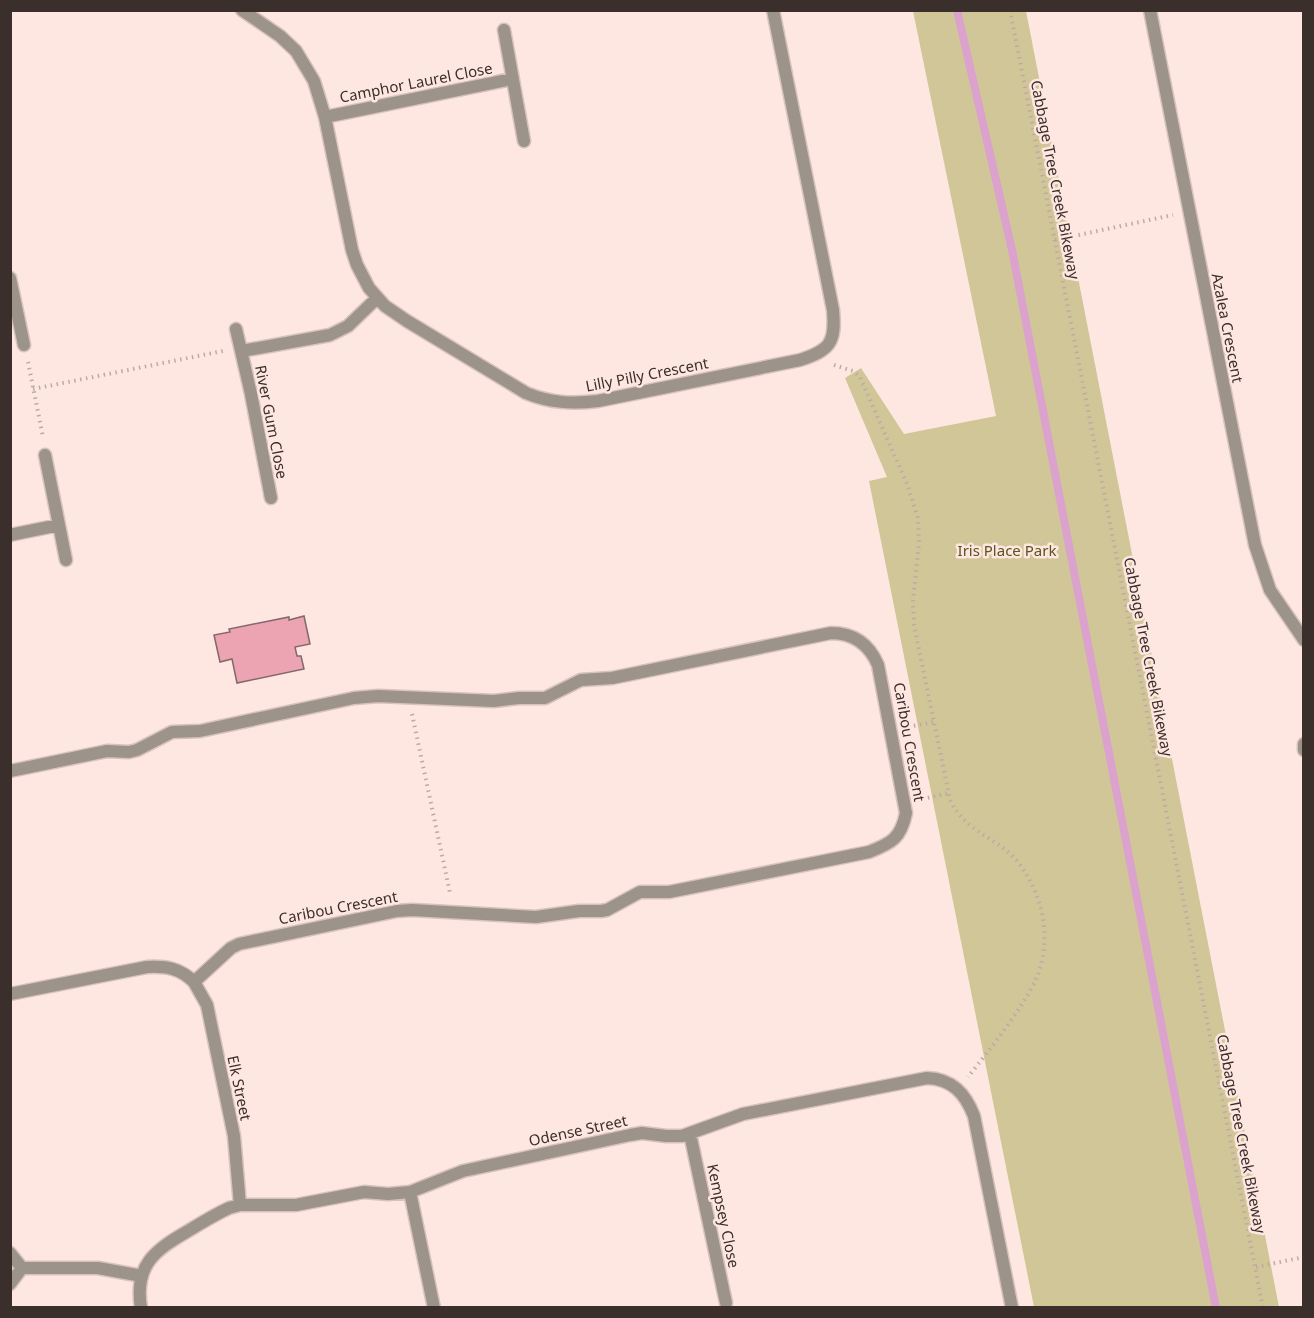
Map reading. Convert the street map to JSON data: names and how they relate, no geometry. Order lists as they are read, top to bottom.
{
  "streets": {
    "street": [
      "Camphor Laurel Close",
      "Azalea Crescent",
      "Lilly Pilly Crescent",
      "River Gum Close",
      "Caribou Crescent",
      "Elk Street",
      "Odense Street",
      "Kempsey Close"
    ],
    "path": ["Cabbage Tree Creek Bikeway"]
  },
  "crossings": [
    ["Camphor Laurel Close", "Lilly Pilly Crescent"],
    ["Lilly Pilly Crescent", "River Gum Close"],
    ["Caribou Crescent", "Elk Street"],
    ["Elk Street", "Odense Street"],
    ["Odense Street", "Kempsey Close"]
  ],
  "parks": ["Iris Place Park"]
}
